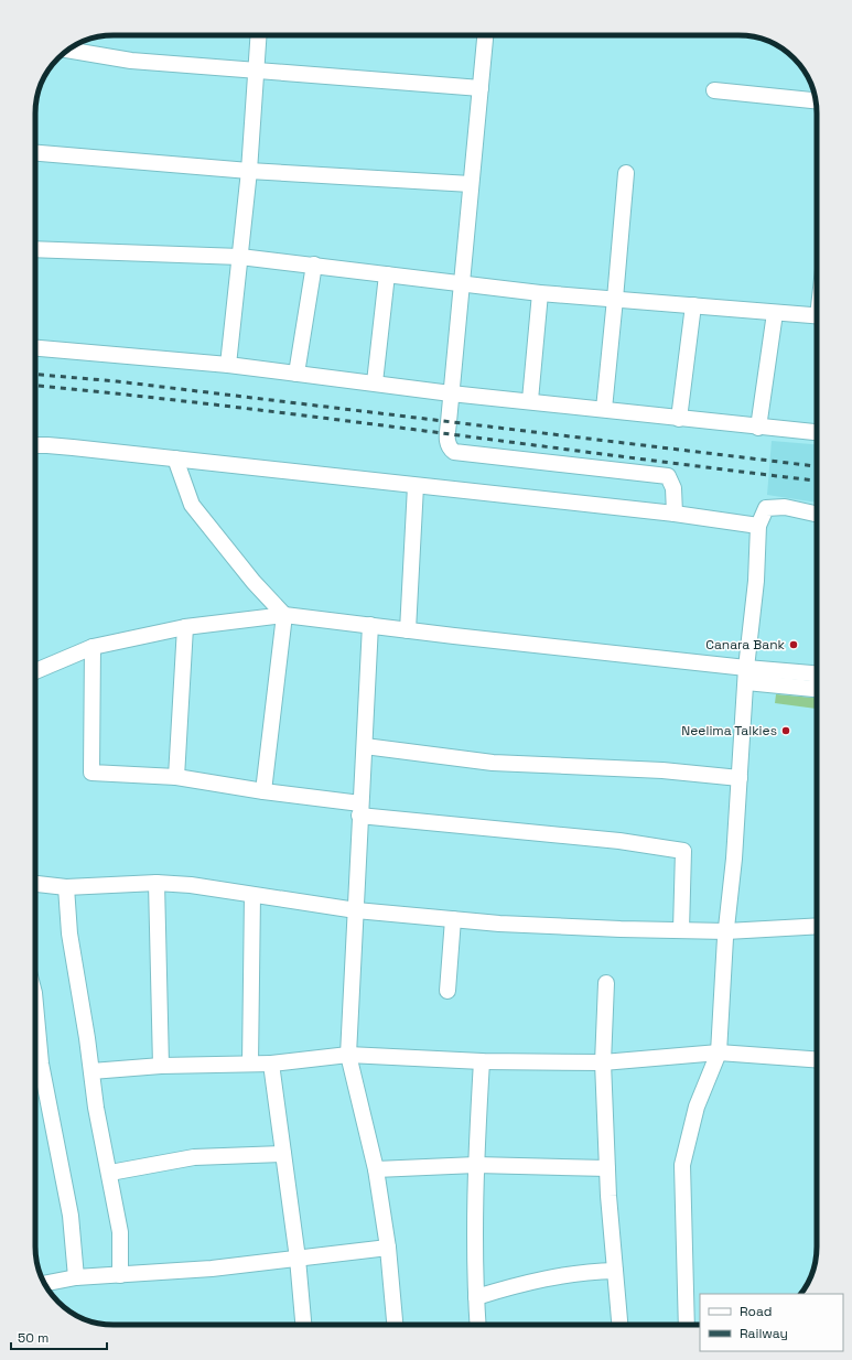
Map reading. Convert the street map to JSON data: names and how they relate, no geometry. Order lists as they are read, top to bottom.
{
  "places": ["Canara Bank", "Neelima Talkies"],
  "legend": ["Road", "Railway"],
  "scale_bar": "50 m"
}
